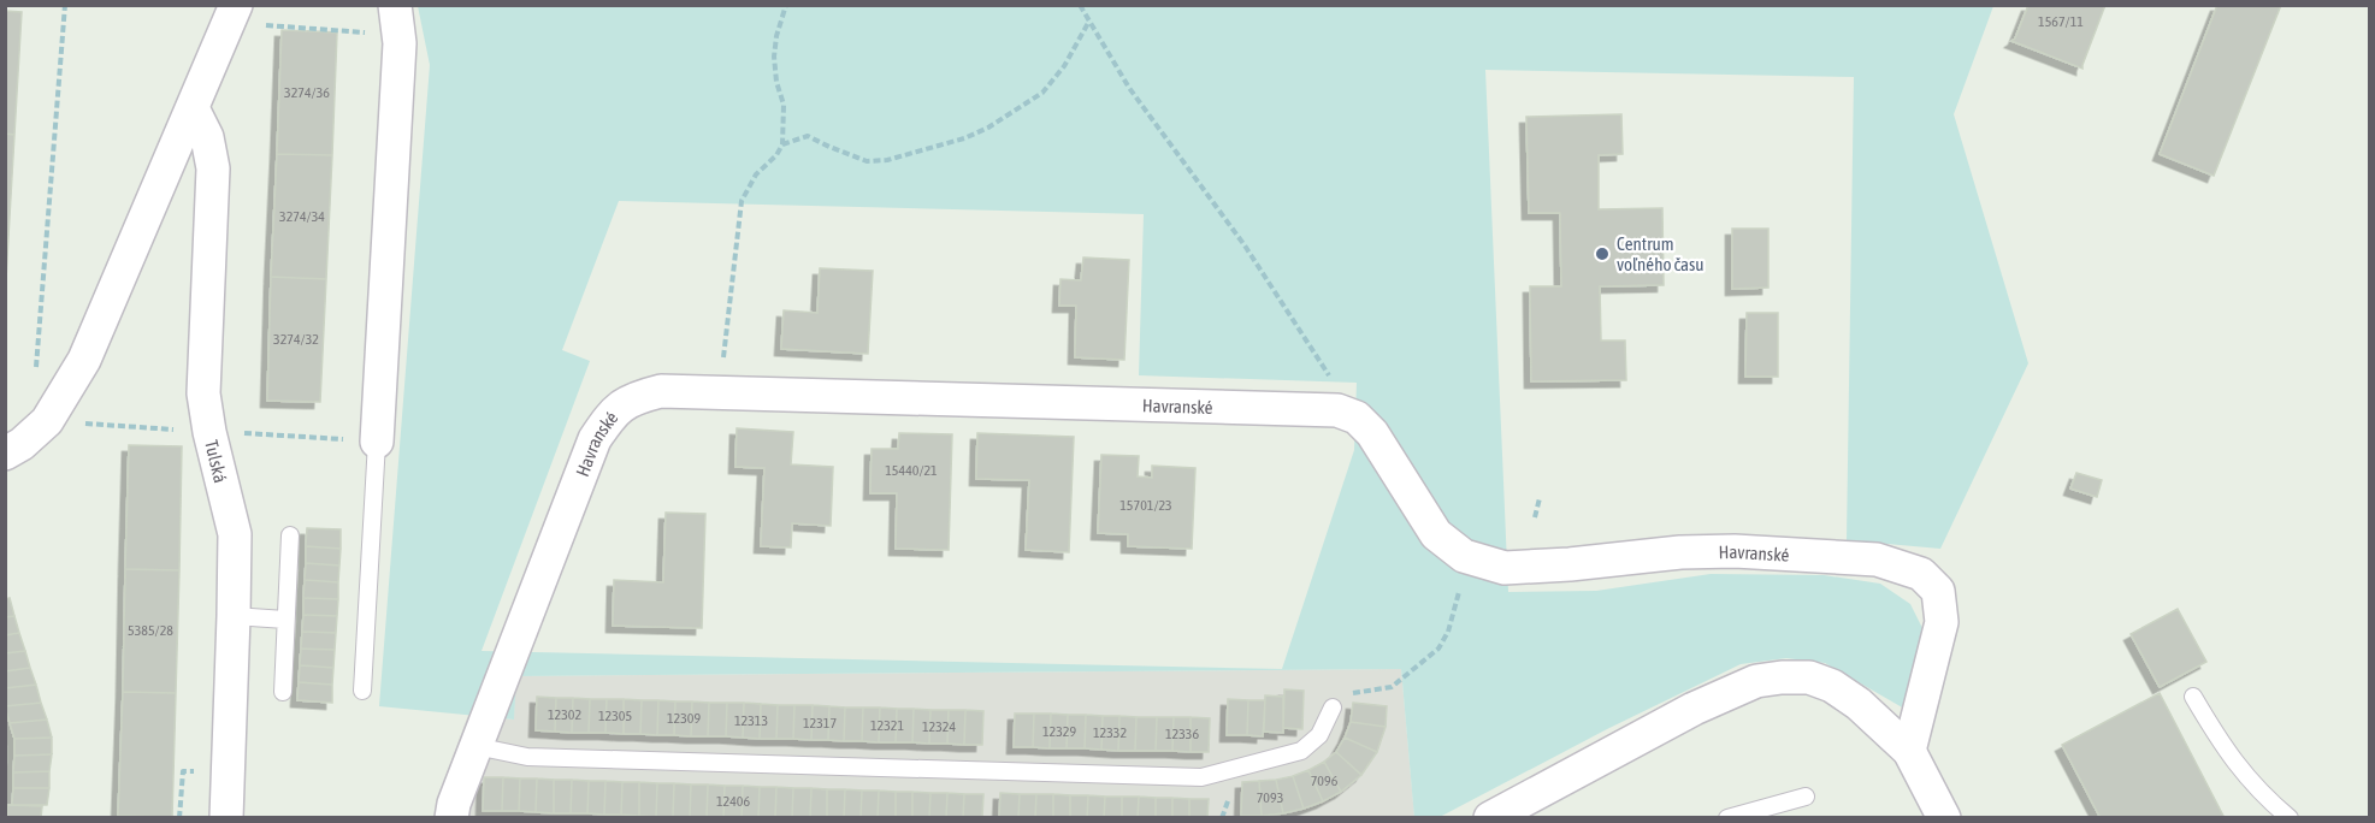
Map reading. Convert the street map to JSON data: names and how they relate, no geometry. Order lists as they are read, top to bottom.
{
  "streets": {
    "street": ["Havranské", "Tulská"]
  },
  "places": ["Centrum voľného času"],
  "house_numbers": [
    "1567/11",
    "3274/36",
    "3274/34",
    "3274/32",
    "15440/21",
    "15701/23",
    "5385/28",
    "12302",
    "12305",
    "12309",
    "12313",
    "12317",
    "12321",
    "12324",
    "12329",
    "12332",
    "12336",
    "7096",
    "7093",
    "12406"
  ]
}
